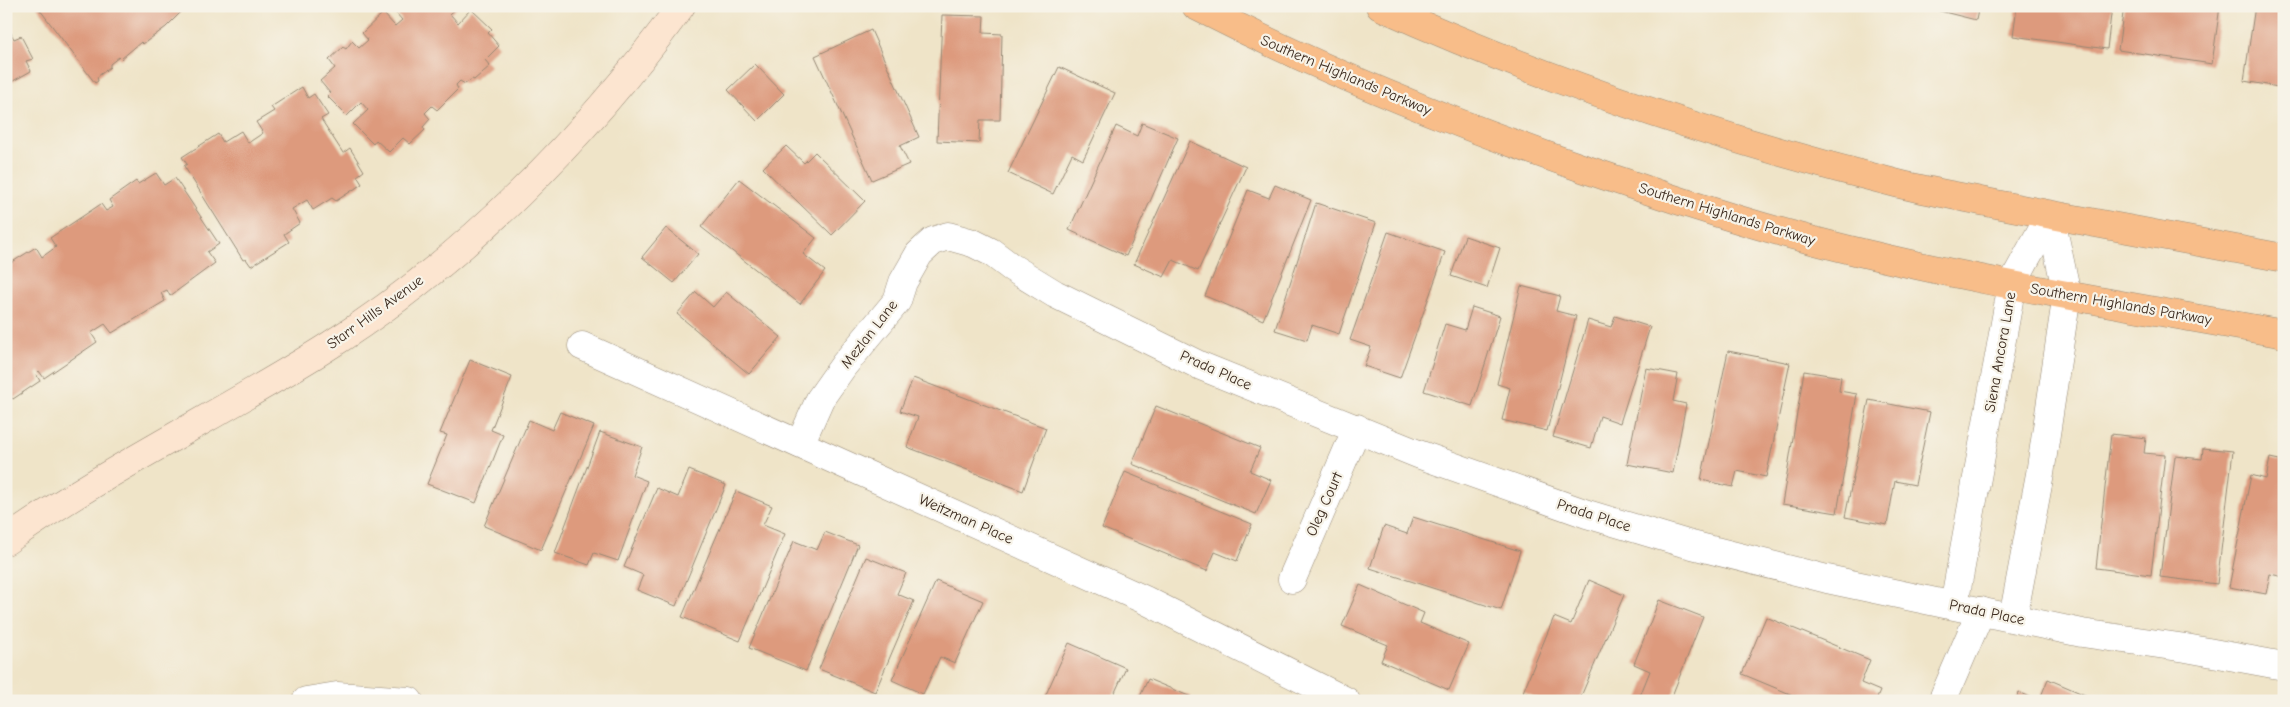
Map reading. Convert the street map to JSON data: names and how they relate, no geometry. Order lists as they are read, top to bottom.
{
  "streets": {
    "main road": ["Southern Highlands Parkway"],
    "street": [
      "Starr Hills Avenue",
      "Mezlan Lane",
      "Siena Ancora Lane",
      "Prada Place",
      "Oleg Court",
      "Weitzman Place"
    ]
  },
  "crossings": [
    ["Southern Highlands Parkway", "Siena Ancora Lane"],
    ["Mezlan Lane", "Prada Place"],
    ["Mezlan Lane", "Weitzman Place"],
    ["Siena Ancora Lane", "Prada Place"],
    ["Prada Place", "Oleg Court"]
  ]
}
